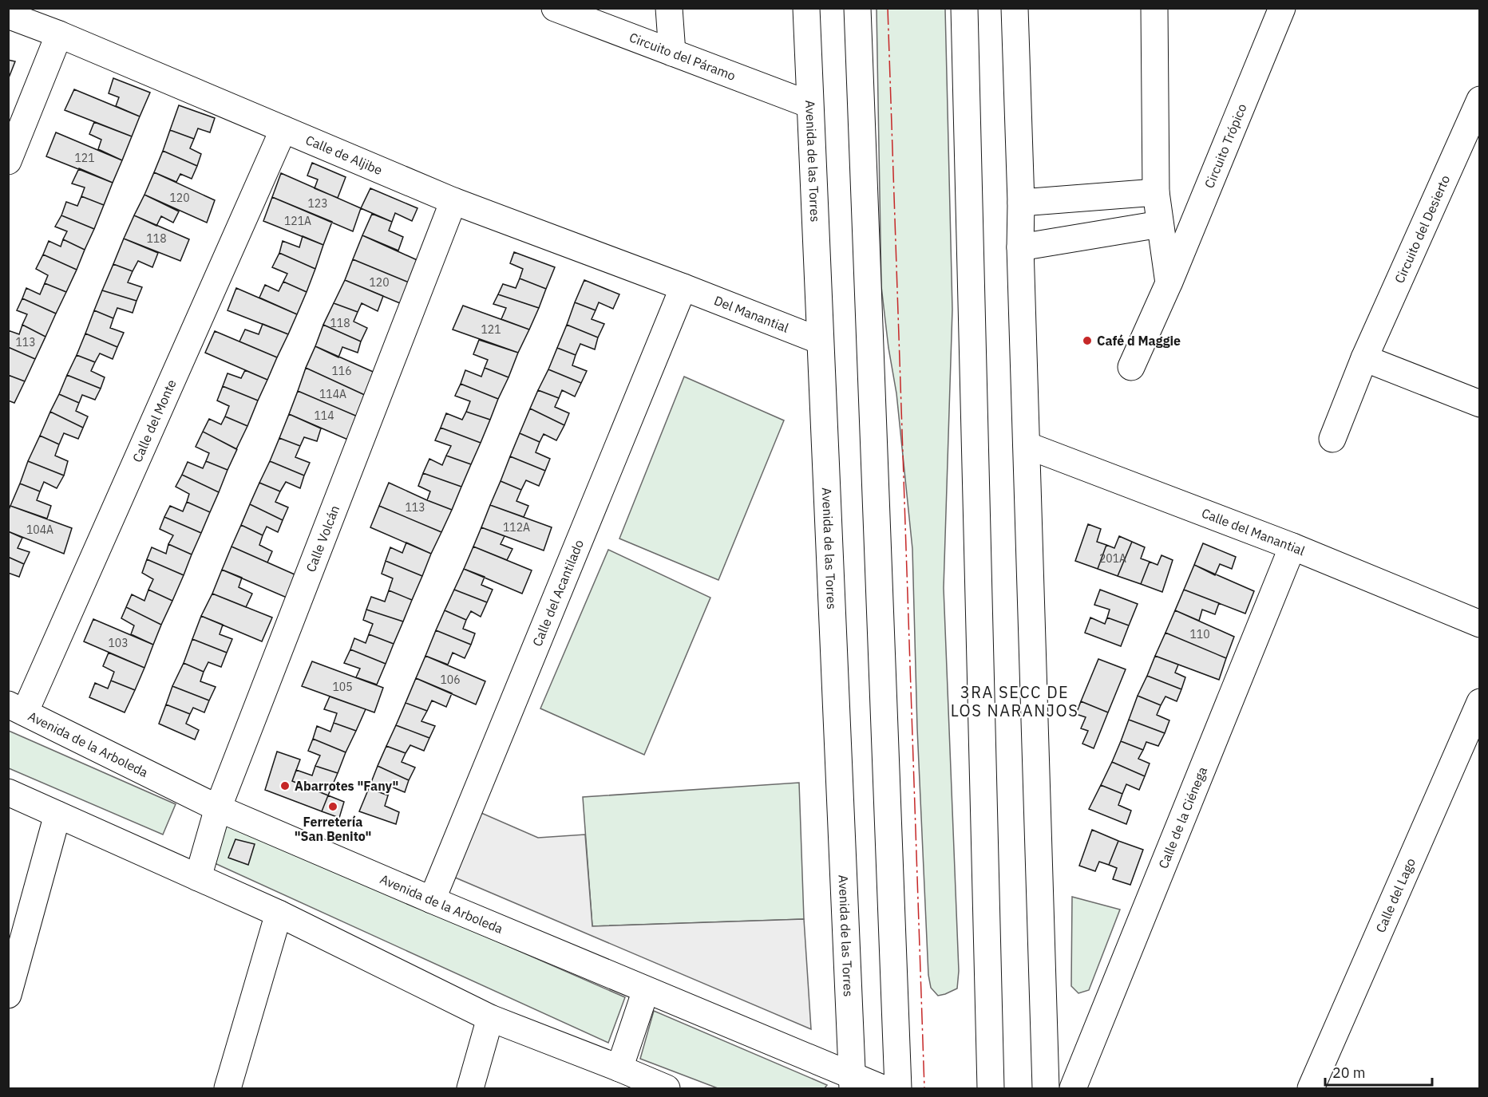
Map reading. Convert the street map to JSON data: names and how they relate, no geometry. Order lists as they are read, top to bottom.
{
  "streets": {
    "street": [
      "Circuito del Páramo",
      "Circuito Trópico",
      "Calle de Aljibe",
      "Avenida de las Torres",
      "Circuito del Desierto",
      "Del Manantial",
      "Calle del Monte",
      "Calle del Manantial",
      "Calle Volcán",
      "Calle del Acantilado",
      "Avenida de la Arboleda",
      "Calle de la Ciénega",
      "Calle del Lago"
    ]
  },
  "crossings": [
    ["Circuito del Páramo", "Avenida de las Torres"],
    ["Calle de Aljibe", "Del Manantial"],
    ["Calle de Aljibe", "Calle del Monte"],
    ["Calle de Aljibe", "Calle Volcán"],
    ["Calle de Aljibe", "Calle del Acantilado"],
    ["Avenida de las Torres", "Del Manantial"],
    ["Avenida de las Torres", "Avenida de la Arboleda"],
    ["Del Manantial", "Calle del Acantilado"],
    ["Calle del Monte", "Avenida de la Arboleda"],
    ["Calle del Manantial", "Calle de la Ciénega"],
    ["Calle Volcán", "Avenida de la Arboleda"],
    ["Calle del Acantilado", "Avenida de la Arboleda"]
  ],
  "districts": ["3RA SECC DE LOS NARANJOS"],
  "places": ["Café d Maggie", "Abarrotes \"Fany\"", "Ferretería \"San Benito\""],
  "house_numbers": [
    "121",
    "120",
    "123",
    "121A",
    "118",
    "120",
    "118",
    "121",
    "113",
    "116",
    "114A",
    "114",
    "113",
    "112A",
    "104A",
    "201A",
    "110",
    "103",
    "106",
    "105"
  ],
  "scale_bar": "20 m"
}
